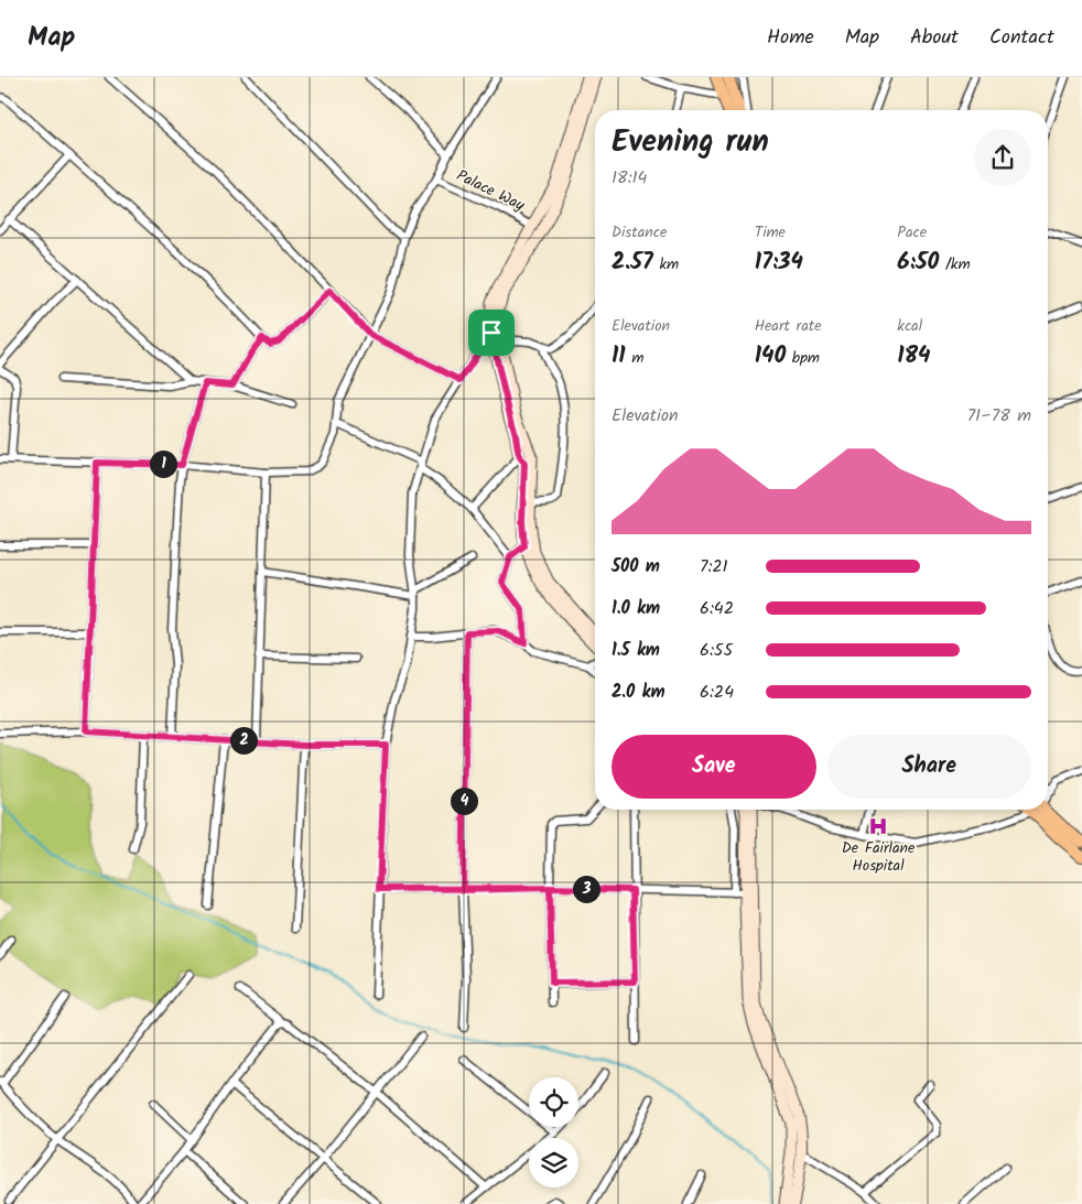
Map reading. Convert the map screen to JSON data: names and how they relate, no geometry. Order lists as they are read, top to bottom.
{
  "streets": {
    "street": ["Palace Way"]
  },
  "places": {
    "hospital": ["De Fairlane Hospital"]
  },
  "page": {
    "header": "Map",
    "nav": [
      "Home",
      "Map",
      "About",
      "Contact"
    ],
    "heading": ["Evening run", "18:14"],
    "stats": [
      ["Distance", "2.57 km"],
      ["Time", "17:34"],
      ["Pace", "6:50 /km"],
      ["Elevation", "11 m"],
      ["Heart rate", "140 bpm"],
      ["kcal", "184"]
    ],
    "chart": ["Elevation", "71–78 m"],
    "pins": [
      "1",
      "2",
      "4",
      "3"
    ],
    "list": [
      {
        "name": "500 m",
        "note": "7:21"
      },
      {
        "name": "1.0 km",
        "note": "6:42"
      },
      {
        "name": "1.5 km",
        "note": "6:55"
      },
      {
        "name": "2.0 km",
        "note": "6:24"
      }
    ],
    "buttons": ["Save", "Share"]
  }
}
